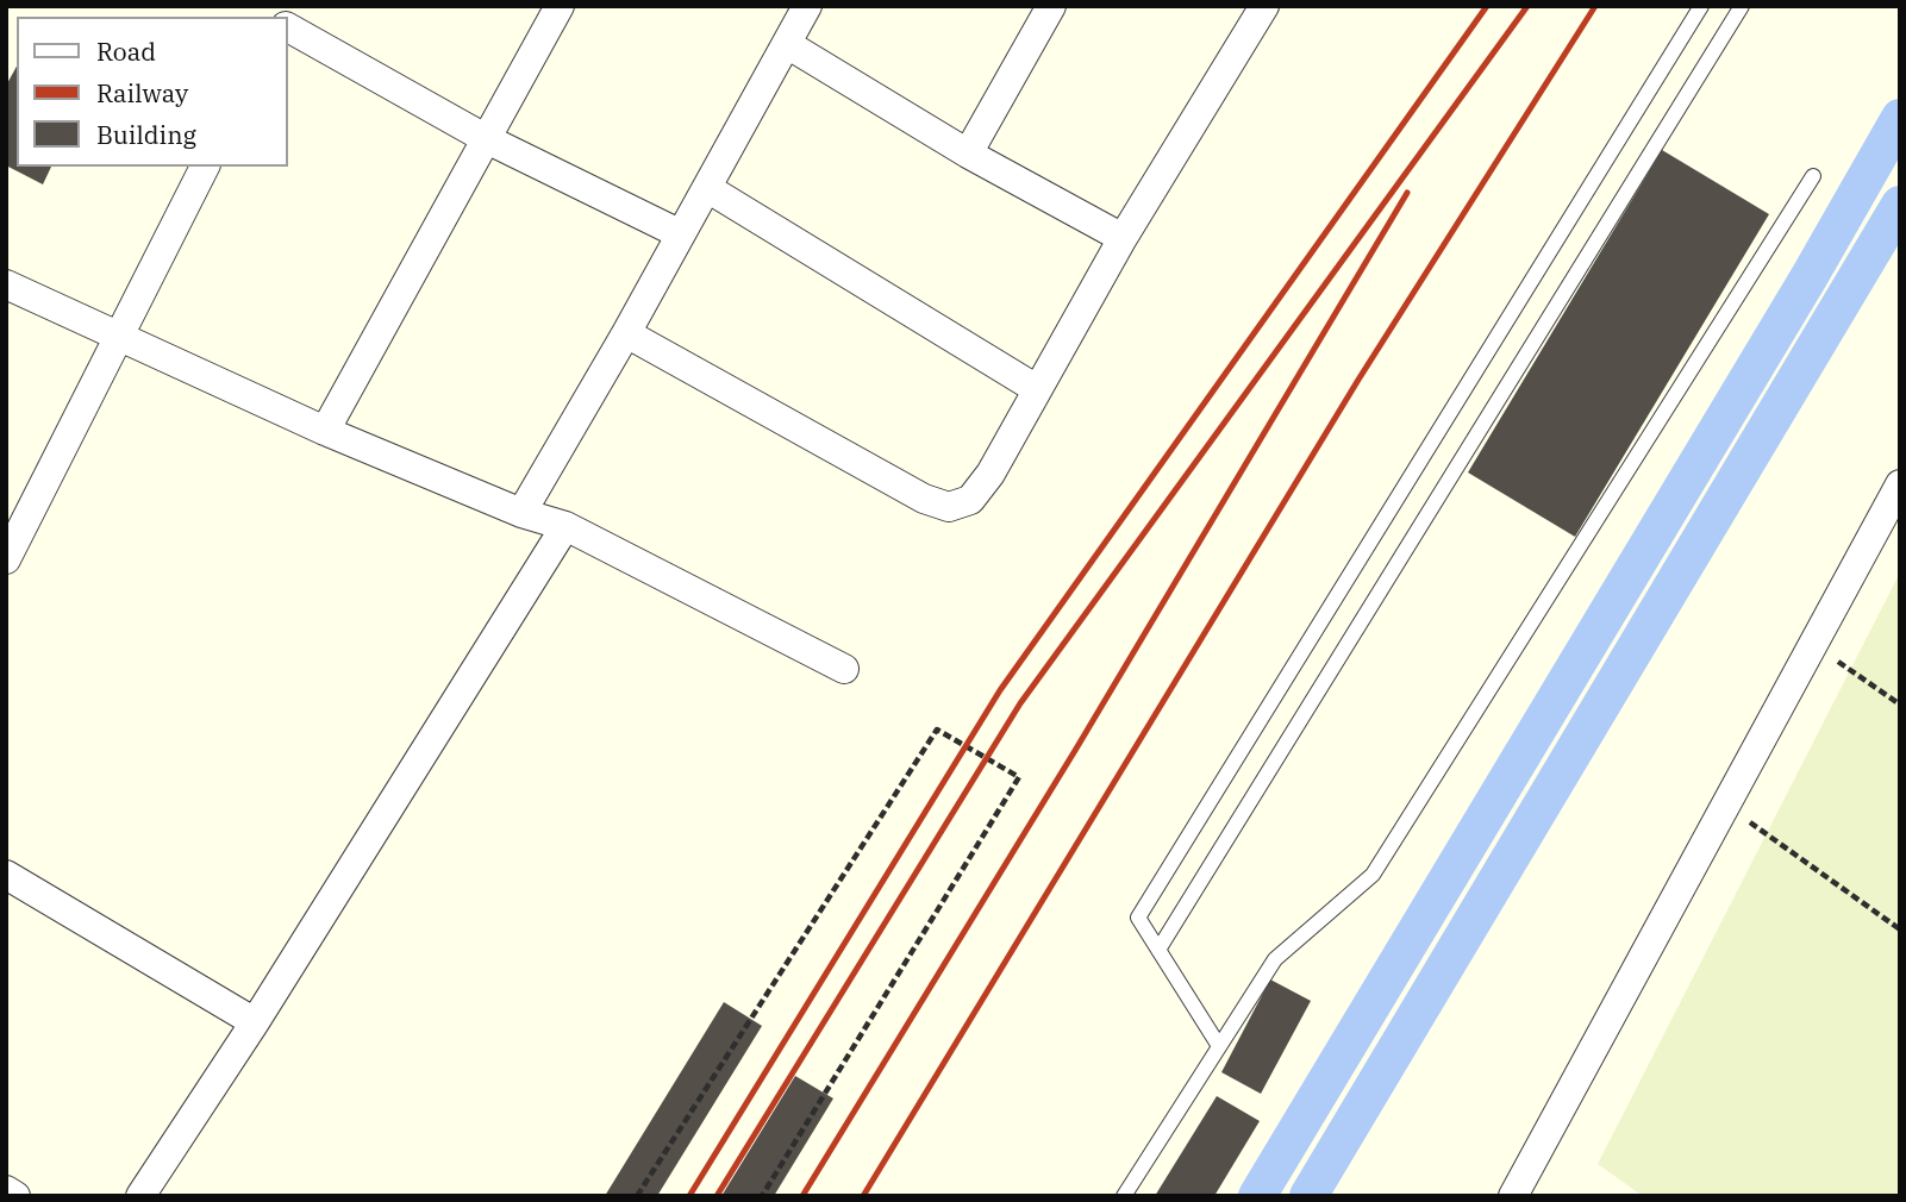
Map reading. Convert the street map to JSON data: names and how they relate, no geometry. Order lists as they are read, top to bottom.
{
  "legend": ["Road", "Railway", "Building"]
}
